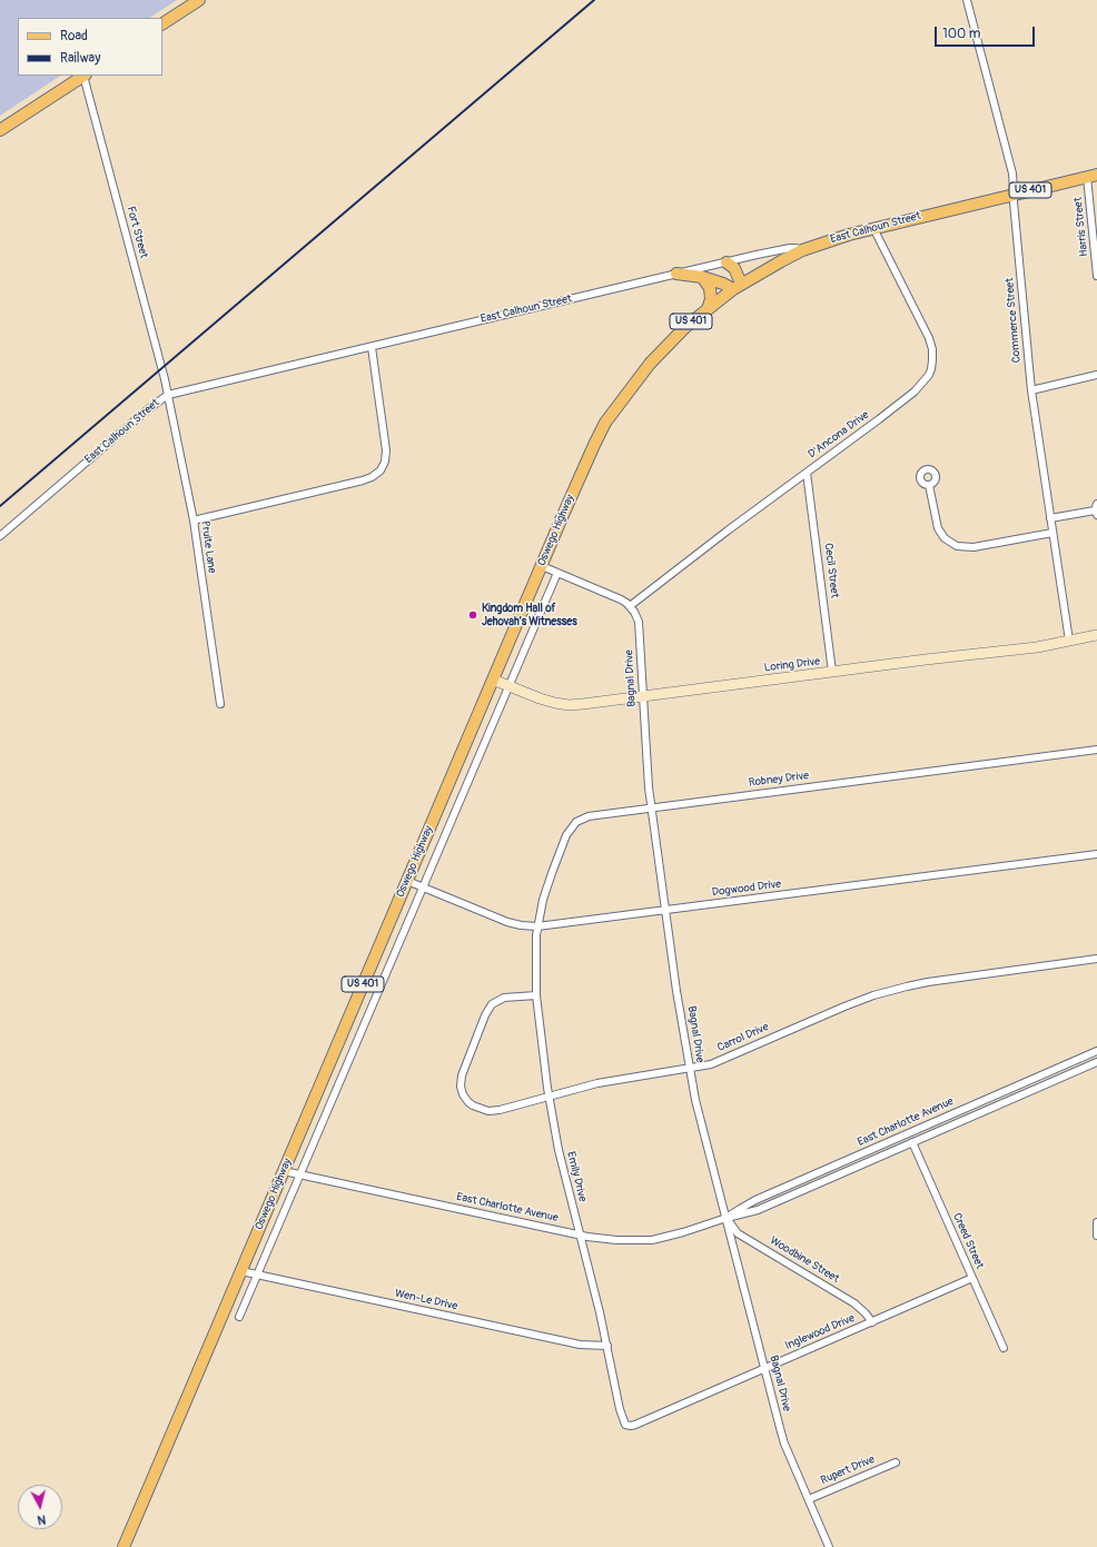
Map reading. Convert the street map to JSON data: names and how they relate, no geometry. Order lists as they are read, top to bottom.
{
  "streets": {
    "main road": ["US 401", "East Calhoun Street", "Oswego Highway"],
    "street": [
      "Harris Street",
      "Fort Street",
      "Commerce Street",
      "D'Ancona Drive",
      "Pruite Lane",
      "Cecil Street",
      "Loring Drive",
      "Bagnal Drive",
      "Robney Drive",
      "Dogwood Drive",
      "Carrol Drive",
      "East Charlotte Avenue",
      "Emily Drive",
      "Creed Street",
      "Woodbine Street",
      "Wen-Le Drive",
      "Inglewood Drive",
      "Rupert Drive"
    ]
  },
  "crossings": [
    ["Harris Street", "East Calhoun Street"],
    ["East Calhoun Street", "Fort Street"],
    ["East Calhoun Street", "Commerce Street"],
    ["East Calhoun Street", "D'Ancona Drive"],
    ["East Calhoun Street", "Oswego Highway"],
    ["East Calhoun Street", "Pruite Lane"],
    ["Fort Street", "Pruite Lane"],
    ["Commerce Street", "Loring Drive"],
    ["D'Ancona Drive", "Cecil Street"],
    ["D'Ancona Drive", "Bagnal Drive"],
    ["Oswego Highway", "Loring Drive"],
    ["Oswego Highway", "Dogwood Drive"],
    ["Oswego Highway", "East Charlotte Avenue"],
    ["Oswego Highway", "Wen-Le Drive"],
    ["Cecil Street", "Loring Drive"],
    ["Loring Drive", "Bagnal Drive"],
    ["Bagnal Drive", "Robney Drive"],
    ["Bagnal Drive", "Dogwood Drive"],
    ["Bagnal Drive", "Carrol Drive"],
    ["Bagnal Drive", "East Charlotte Avenue"],
    ["Bagnal Drive", "Woodbine Street"],
    ["Bagnal Drive", "Inglewood Drive"],
    ["Bagnal Drive", "Rupert Drive"],
    ["Robney Drive", "Dogwood Drive"],
    ["Robney Drive", "Emily Drive"],
    ["Dogwood Drive", "Emily Drive"],
    ["Carrol Drive", "Emily Drive"],
    ["East Charlotte Avenue", "Emily Drive"],
    ["East Charlotte Avenue", "Creed Street"],
    ["East Charlotte Avenue", "Woodbine Street"],
    ["Emily Drive", "Wen-Le Drive"],
    ["Emily Drive", "Inglewood Drive"],
    ["Creed Street", "Inglewood Drive"],
    ["Woodbine Street", "Inglewood Drive"]
  ],
  "places": ["Kingdom Hall of Jehovah’s Witnesses"],
  "legend": ["Road", "Railway"],
  "scale_bar": "100 m",
  "north": "bottom"
}
